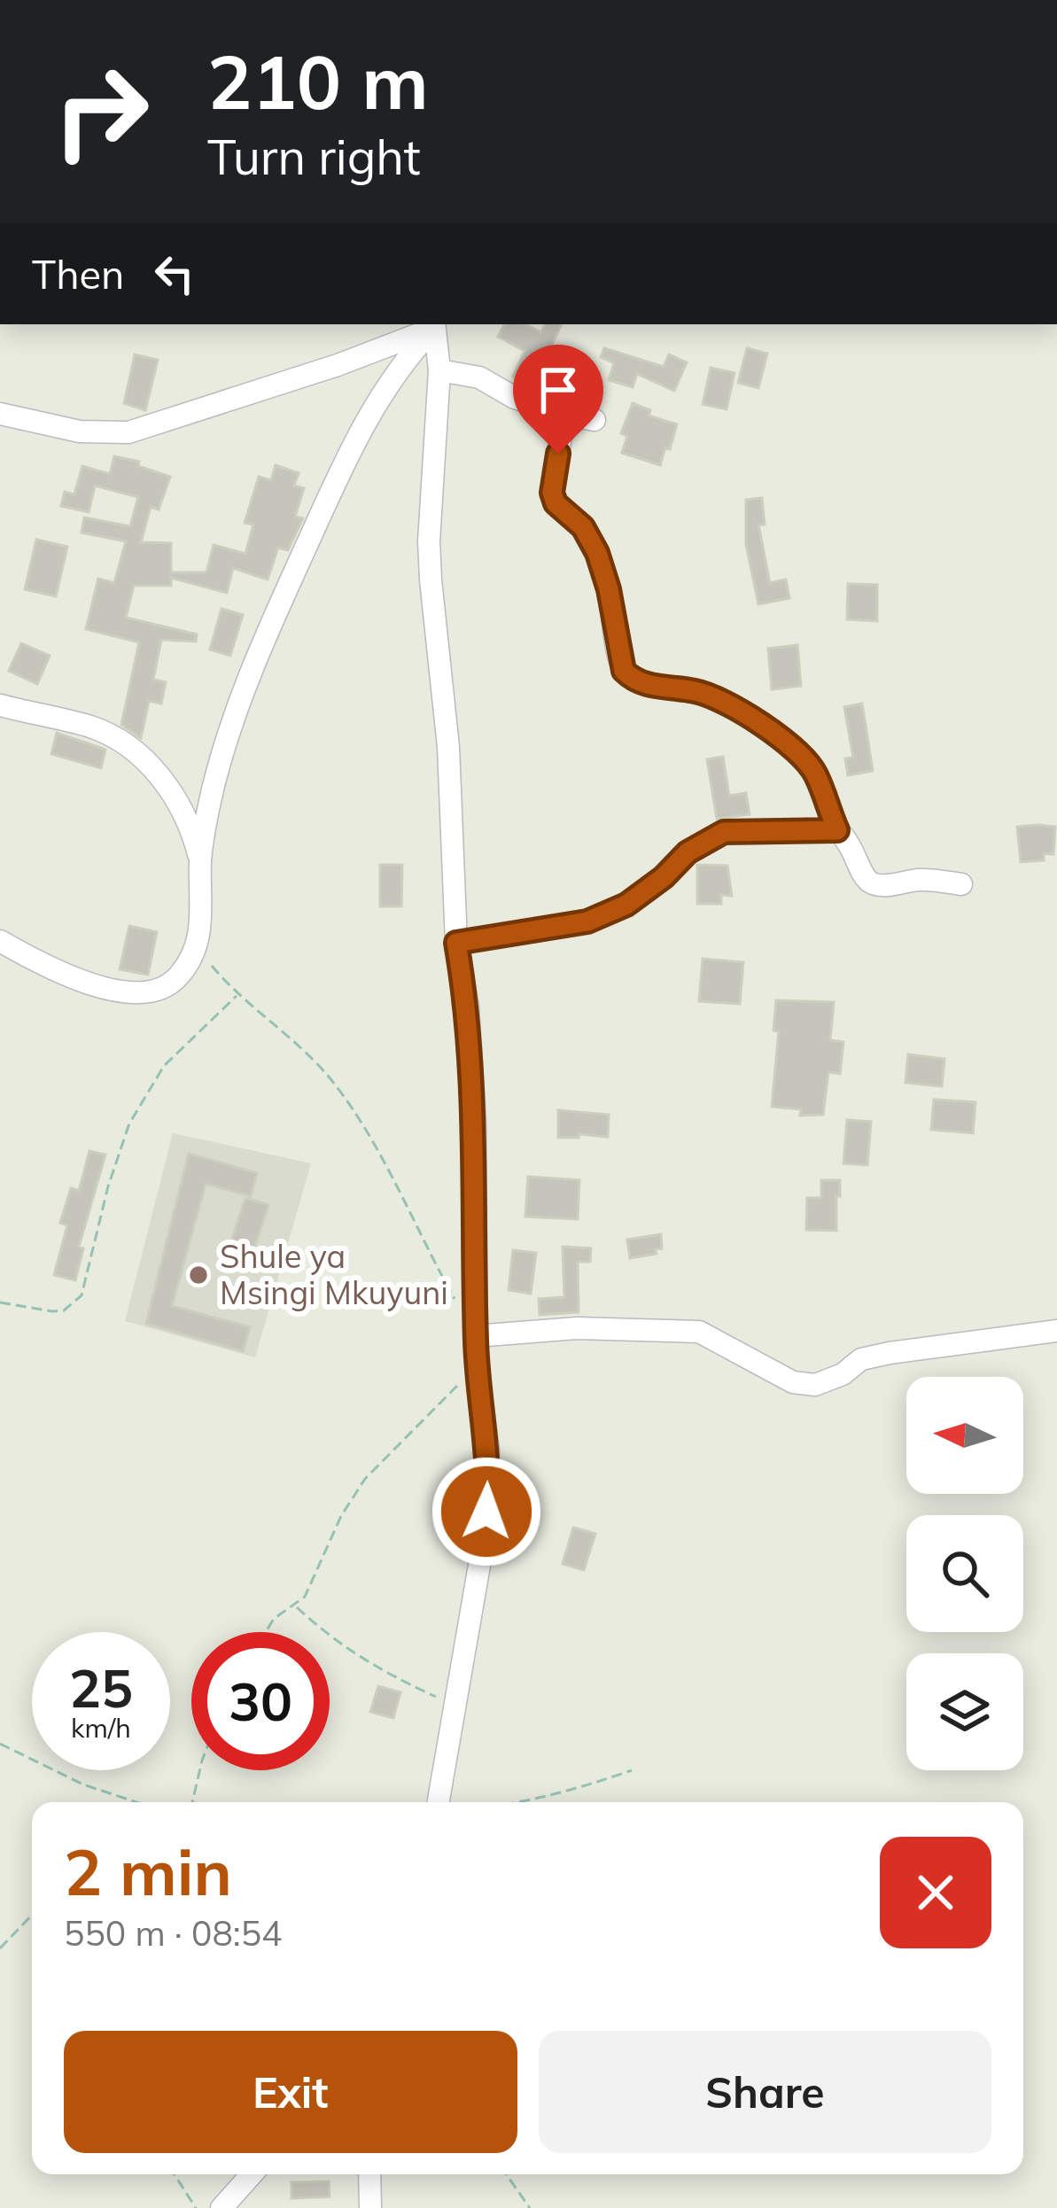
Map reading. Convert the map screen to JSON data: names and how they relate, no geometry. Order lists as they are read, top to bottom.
{
  "places": ["Shule ya Msingi Mkuyuni"],
  "north": "left",
  "page": {
    "turn": ["210 m", "Turn right"],
    "then": "Then",
    "speed": "25 km/h",
    "limit": "30",
    "heading": ["2 min", "550 m · 08:54"],
    "buttons": ["Exit", "Share"]
  }
}
